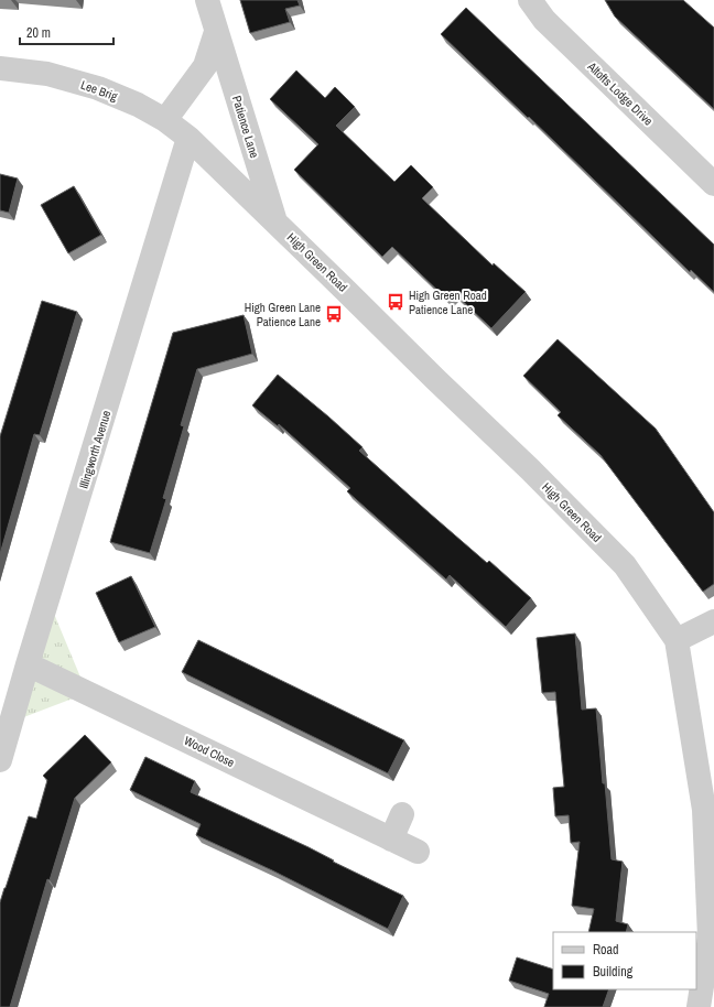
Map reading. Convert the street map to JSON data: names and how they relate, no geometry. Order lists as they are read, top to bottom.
{
  "streets": {
    "street": [
      "Lee Brig",
      "Altofts Lodge Drive",
      "Patience Lane",
      "High Green Road",
      "Illingworth Avenue",
      "Wood Close"
    ]
  },
  "crossings": [
    ["Lee Brig", "High Green Road"],
    ["Lee Brig", "Illingworth Avenue"],
    ["Patience Lane", "High Green Road"],
    ["High Green Road", "Illingworth Avenue"],
    ["Illingworth Avenue", "Wood Close"]
  ],
  "places": {
    "bus stop": ["High Green Road Patience Lane", "High Green Lane Patience Lane"]
  },
  "legend": ["Road", "Building"],
  "scale_bar": "20 m"
}
